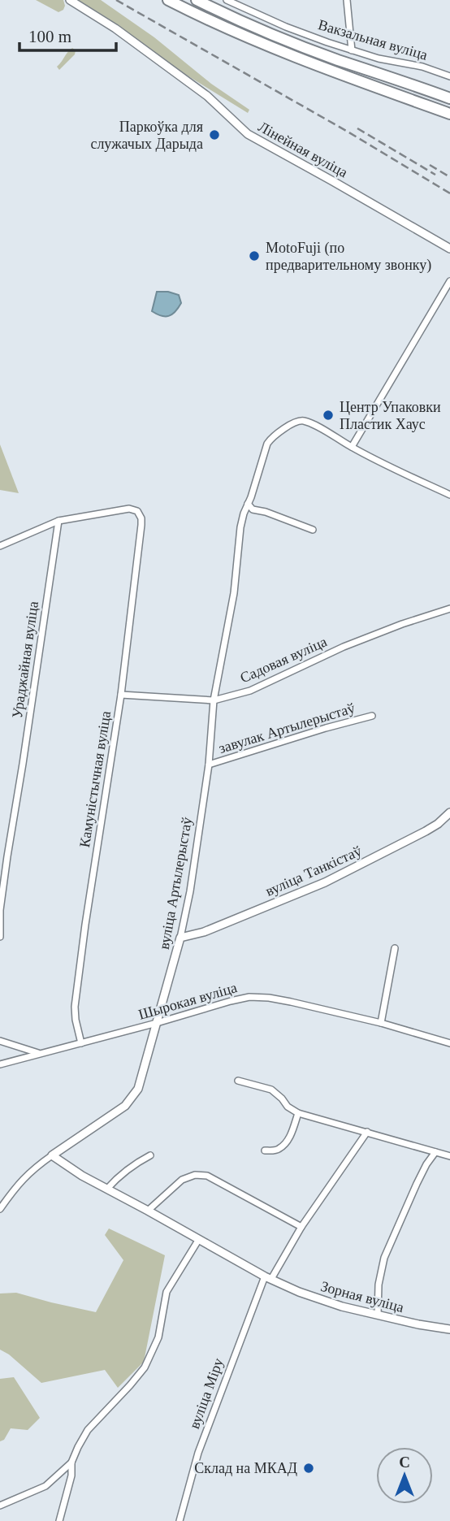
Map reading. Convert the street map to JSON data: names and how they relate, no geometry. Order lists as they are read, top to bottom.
{
  "streets": {
    "street": [
      "Вакзальная вуліца",
      "Лінейная вуліца",
      "Ураджайная вуліца",
      "Садовая вуліца",
      "завулак Артылерыстаў",
      "Камуністычная вуліца",
      "вуліца Танкістаў",
      "вуліца Артылерыстаў",
      "Шырокая вуліца",
      "Зорная вуліца",
      "вуліца Міру"
    ]
  },
  "crossings": [
    ["Ураджайная вуліца", "Камуністычная вуліца"],
    ["Садовая вуліца", "Камуністычная вуліца"],
    ["Садовая вуліца", "вуліца Артылерыстаў"],
    ["завулак Артылерыстаў", "вуліца Артылерыстаў"],
    ["Камуністычная вуліца", "Шырокая вуліца"],
    ["вуліца Танкістаў", "вуліца Артылерыстаў"],
    ["вуліца Артылерыстаў", "Шырокая вуліца"],
    ["вуліца Артылерыстаў", "Зорная вуліца"],
    ["Зорная вуліца", "вуліца Міру"]
  ],
  "places": [
    "Паркоўка для служачых Дарыда",
    "MotoFuji (по предварительному звонку)",
    "Центр Упаковки Пластик Хаус",
    "Склад на МКАД"
  ],
  "scale_bar": "100 m",
  "north": "top"
}
